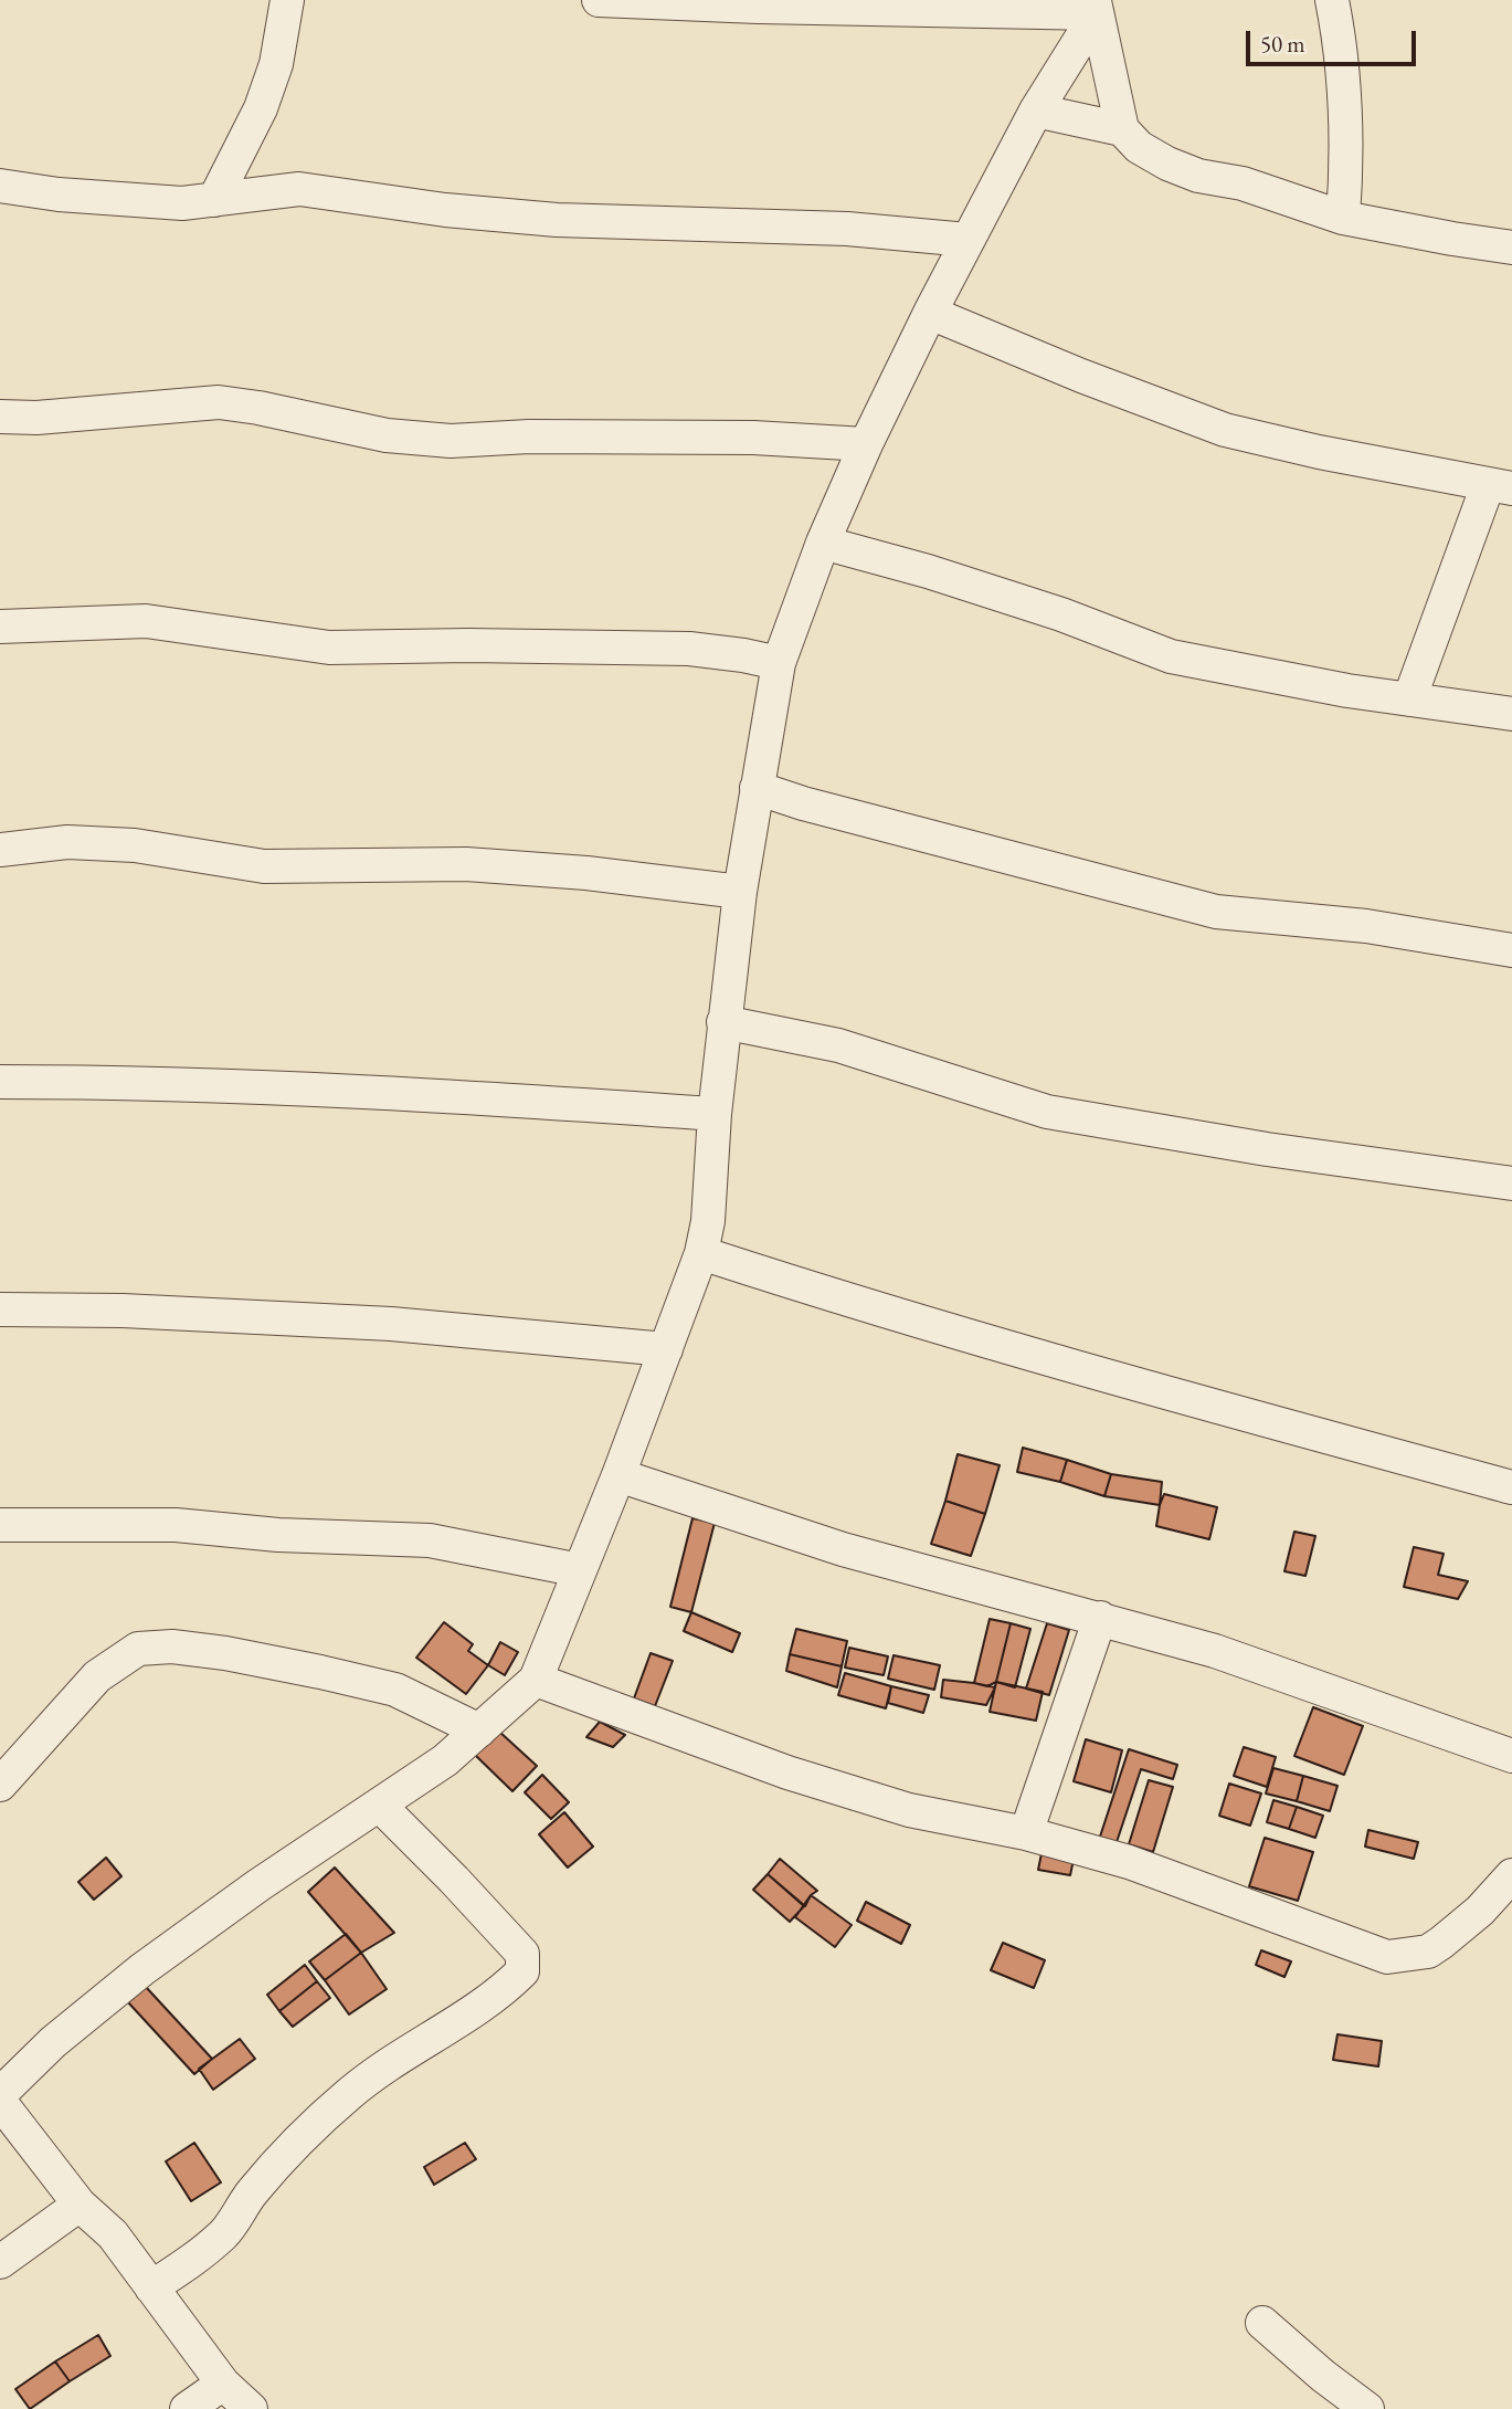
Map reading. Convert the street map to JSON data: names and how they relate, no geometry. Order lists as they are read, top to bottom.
{
  "scale_bar": "50 m"
}
